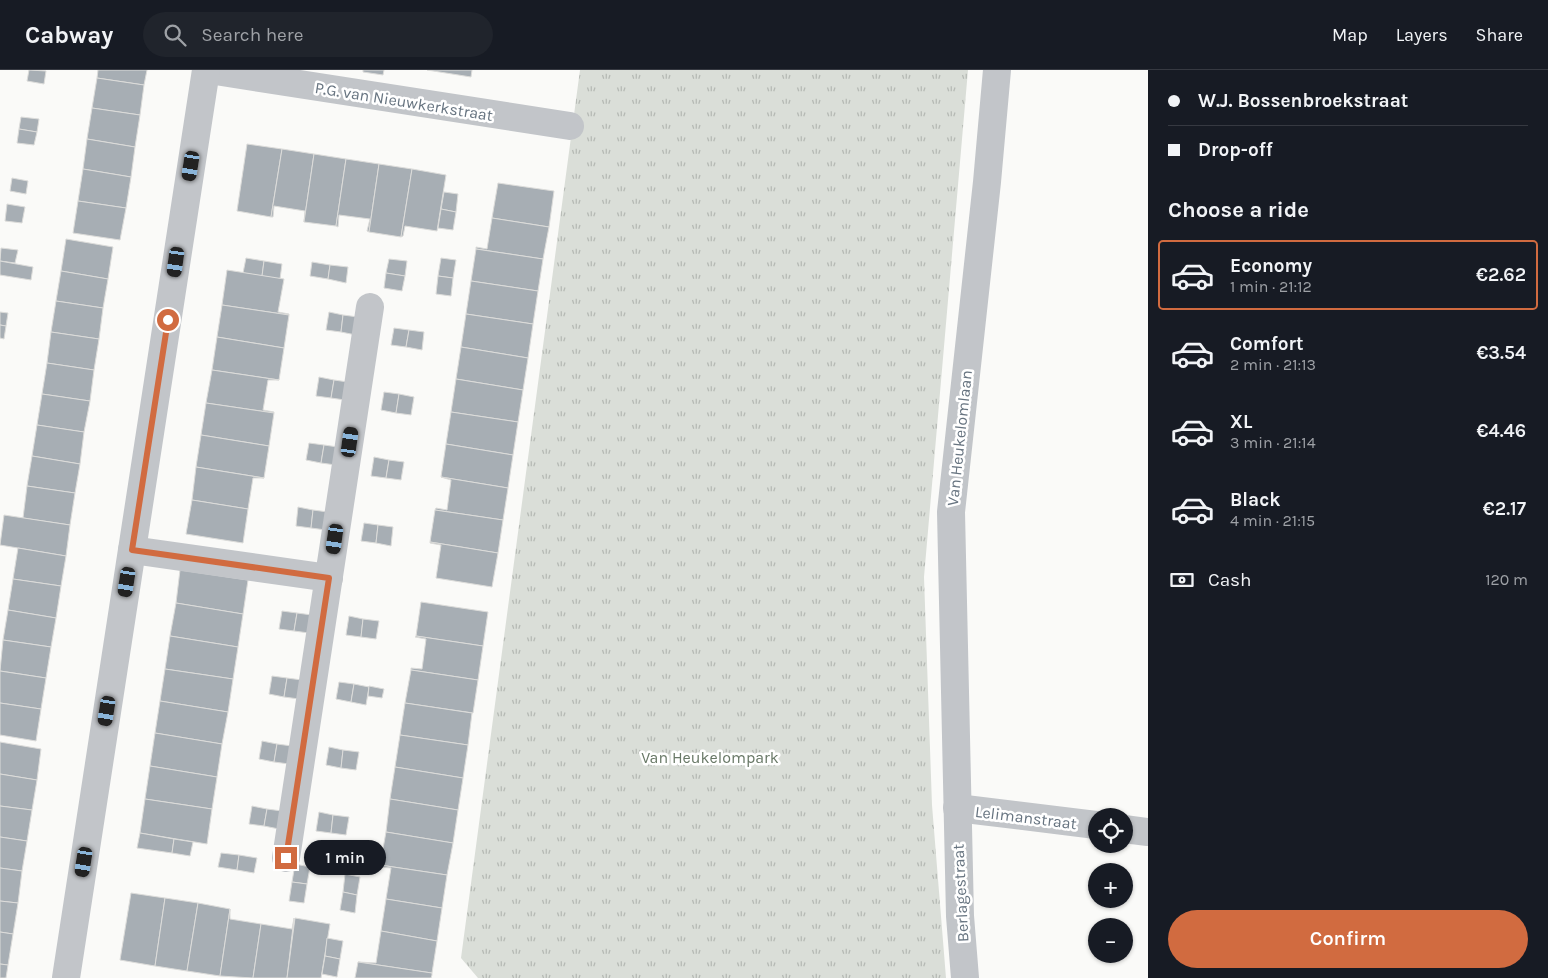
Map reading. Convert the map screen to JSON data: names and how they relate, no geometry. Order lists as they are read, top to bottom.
{
  "streets": {
    "street": [
      "P.G. van Nieuwkerkstraat",
      "Van Heukelomlaan",
      "Lelimanstraat",
      "Berlagestraat"
    ]
  },
  "crossings": [
    ["Van Heukelomlaan", "Lelimanstraat"],
    ["Van Heukelomlaan", "Berlagestraat"],
    ["Lelimanstraat", "Berlagestraat"]
  ],
  "parks": ["Van Heukelompark"],
  "page": {
    "header": "Cabway",
    "search": "Search here",
    "nav": ["Map", "Layers", "Share"],
    "banner": ["W.J. Bossenbroekstraat", "Drop-off"],
    "heading": "Choose a ride",
    "list": [
      {
        "name": "Economy",
        "note": "1 min · 21:12",
        "value": "€2.62"
      },
      {
        "name": "Comfort",
        "note": "2 min · 21:13",
        "value": "€3.54"
      },
      {
        "name": "XL",
        "note": "3 min · 21:14",
        "value": "€4.46"
      },
      {
        "name": "Black",
        "note": "4 min · 21:15",
        "value": "€2.17"
      }
    ],
    "pay": ["Cash", "120 m"],
    "map_buttons": ["+", "−"],
    "bubble": "1 min",
    "buttons": "Confirm"
  }
}
